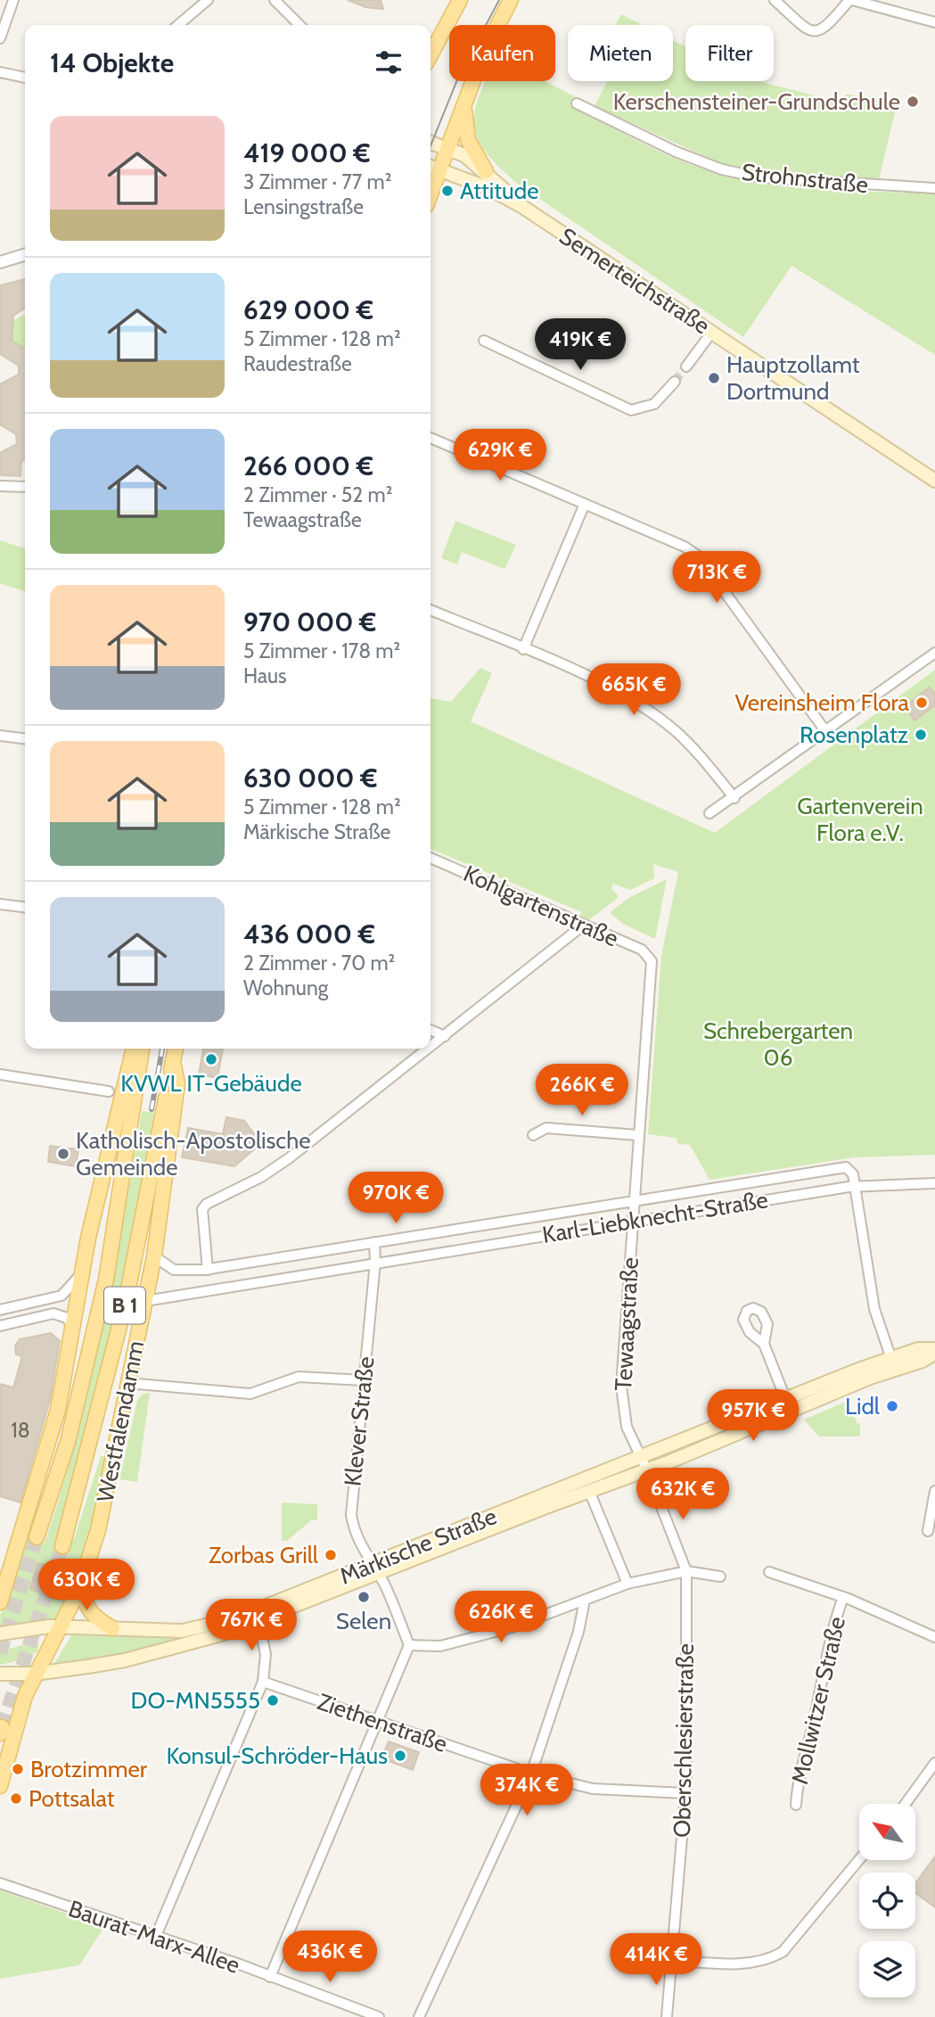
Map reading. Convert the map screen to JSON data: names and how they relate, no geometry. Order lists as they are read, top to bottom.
{
  "streets": {
    "main road": [
      "Semerteichstraße",
      "B 1",
      "Westfalendamm",
      "Märkische Straße"
    ],
    "street": [
      "Strohnstraße",
      "Kohlgartenstraße",
      "Karl-Liebknecht-Straße",
      "Tewaagstraße",
      "Klever Straße",
      "Mollwitzer Straße",
      "Ziethenstraße",
      "Oberschlesierstraße",
      "Baurat-Marx-Allee"
    ]
  },
  "crossings": [
    ["Kohlgartenstraße", "Tewaagstraße"],
    ["Karl-Liebknecht-Straße", "Tewaagstraße"],
    ["Karl-Liebknecht-Straße", "Westfalendamm"],
    ["Karl-Liebknecht-Straße", "Klever Straße"],
    ["Tewaagstraße", "Märkische Straße"],
    ["Tewaagstraße", "Oberschlesierstraße"],
    ["Westfalendamm", "Märkische Straße"],
    ["Klever Straße", "Märkische Straße"],
    ["Märkische Straße", "Oberschlesierstraße"],
    ["Ziethenstraße", "Oberschlesierstraße"]
  ],
  "parks": ["Gartenverein Flora e.V.", "Schrebergarten 06"],
  "places": [
    "Kerschensteiner-Grundschule",
    "Attitude",
    "Hauptzollamt Dortmund",
    "Vereinsheim Flora",
    "Rosenplatz",
    "KVWL IT-Gebäude",
    "Katholisch-Apostolische Gemeinde",
    "Lidl",
    "Zorbas Grill",
    "Selen",
    "DO-MN5555",
    "Konsul-Schröder-Haus",
    "Brotzimmer",
    "Pottsalat"
  ],
  "house_numbers": ["18"],
  "north": "top left",
  "page": {
    "chip": ["Kaufen", "Mieten", "Filter"],
    "heading": "14 Objekte",
    "list": [
      {
        "name": "419 000 €",
        "note": "3 Zimmer · 77 m² · Lensingstraße"
      },
      {
        "name": "629 000 €",
        "note": "5 Zimmer · 128 m² · Raudestraße"
      },
      {
        "name": "266 000 €",
        "note": "2 Zimmer · 52 m² · Tewaagstraße"
      },
      {
        "name": "970 000 €",
        "note": "5 Zimmer · 178 m² · Haus"
      },
      {
        "name": "630 000 €",
        "note": "5 Zimmer · 128 m² · Märkische Straße"
      },
      {
        "name": "436 000 €",
        "note": "2 Zimmer · 70 m² · Wohnung"
      }
    ],
    "price": [
      "419K €",
      "629K €",
      "713K €",
      "665K €",
      "266K €",
      "970K €",
      "957K €",
      "632K €",
      "630K €",
      "626K €",
      "767K €",
      "374K €",
      "436K €",
      "414K €"
    ]
  }
}
